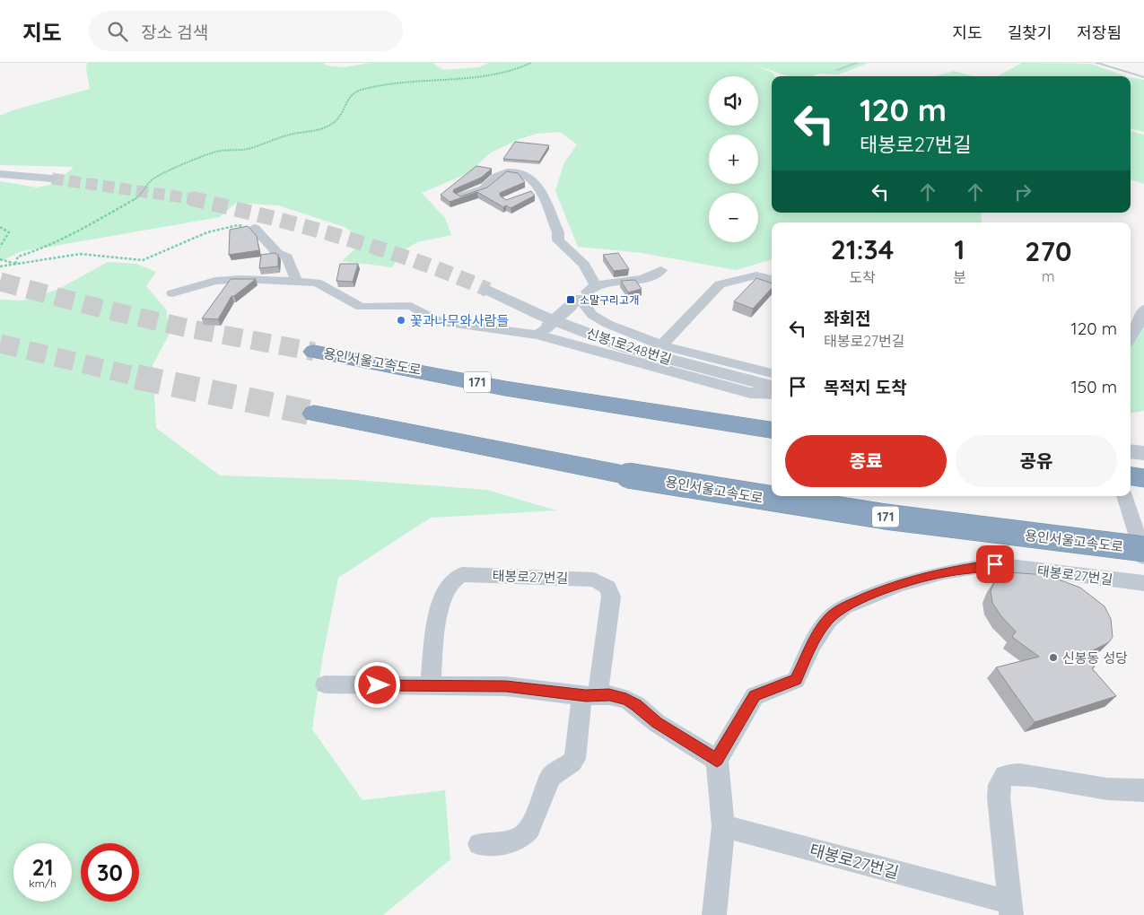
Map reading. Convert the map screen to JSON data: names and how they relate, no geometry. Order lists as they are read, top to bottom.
{
  "streets": {
    "highway": ["용인서울고속도로", "171"],
    "street": ["신봉1로248번길", "태봉로27번길"]
  },
  "places": {
    "transit": ["소말구리고개"],
    "other": ["꽃과나무와사람들", "신봉동 성당"]
  },
  "page": {
    "header": "지도",
    "search": "장소 검색",
    "nav": ["지도", "길찾기", "저장됨"],
    "map_buttons": ["+", "−"],
    "turn": ["120 m", "태봉로27번길"],
    "eta": [
      "21:34",
      "도착",
      "1",
      "분",
      "270",
      "m"
    ],
    "list": [
      {
        "name": "좌회전",
        "note": "태봉로27번길",
        "value": "120 m"
      },
      {
        "name": "목적지 도착",
        "value": "150 m"
      }
    ],
    "buttons": ["종료", "공유"],
    "speed": "21 km/h",
    "limit": "30"
  }
}
